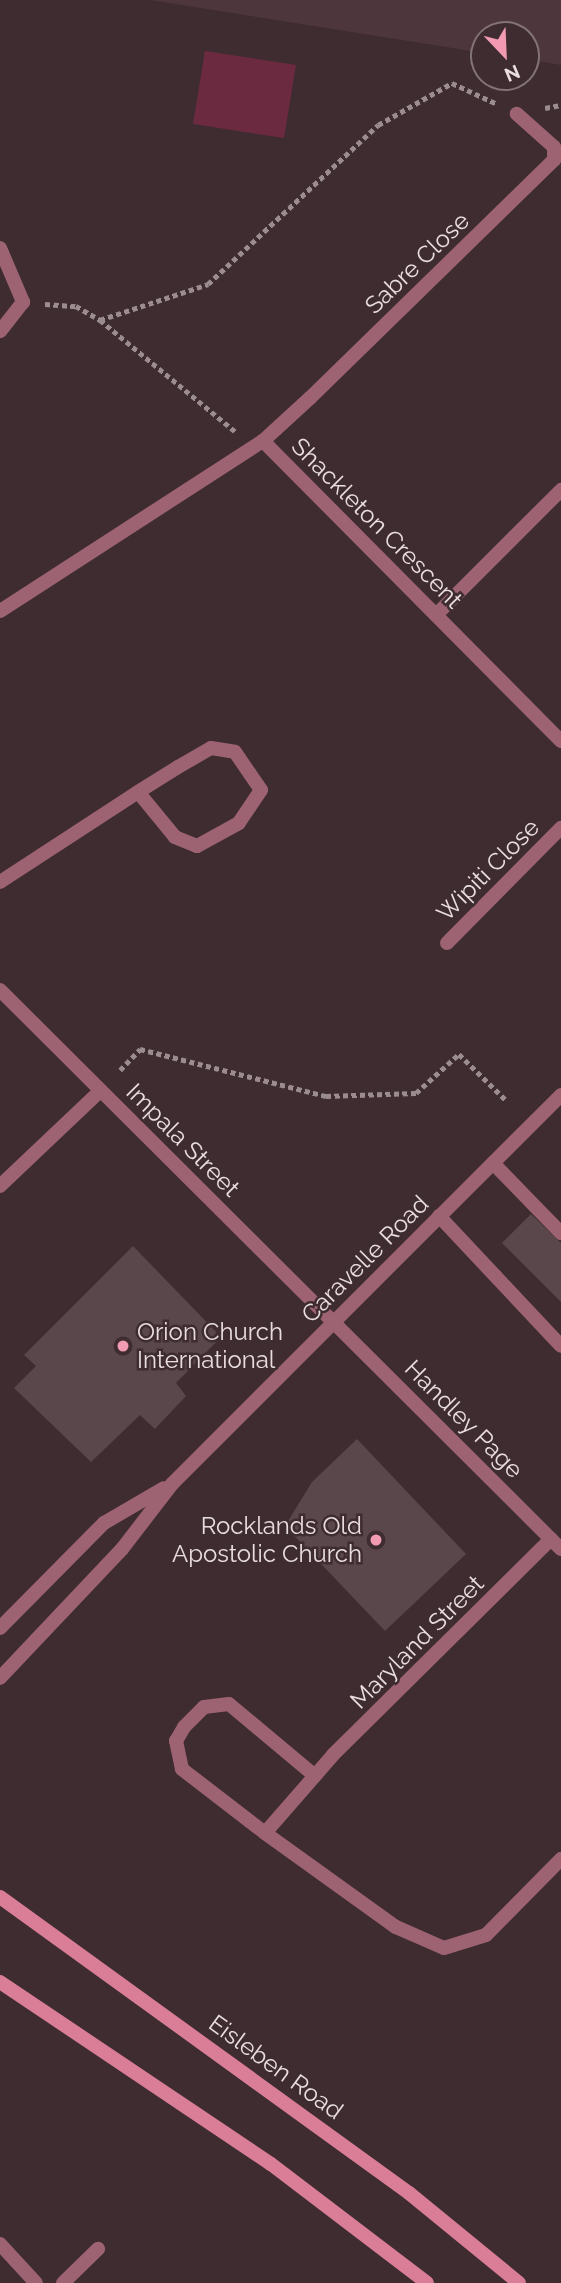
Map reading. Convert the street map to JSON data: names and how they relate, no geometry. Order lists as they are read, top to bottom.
{
  "streets": {
    "main road": ["Eisleben Road"],
    "street": [
      "Sabre Close",
      "Shackleton Crescent",
      "Wipiti Close",
      "Impala Street",
      "Caravelle Road",
      "Handley Page",
      "Maryland Street"
    ]
  },
  "crossings": [
    ["Sabre Close", "Shackleton Crescent"],
    ["Impala Street", "Caravelle Road"],
    ["Impala Street", "Handley Page"],
    ["Caravelle Road", "Handley Page"],
    ["Handley Page", "Maryland Street"]
  ],
  "places": ["Orion Church International", "Rocklands Old Apostolic Church"],
  "north": "bottom right"
}
